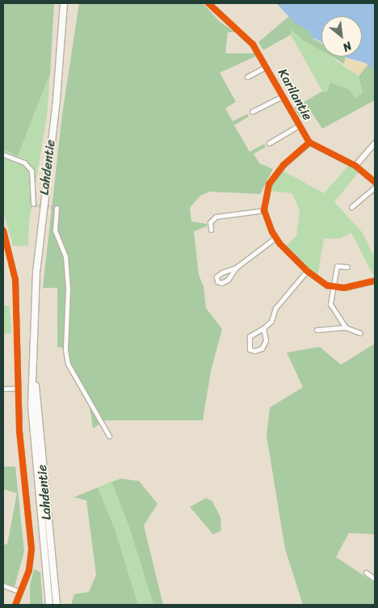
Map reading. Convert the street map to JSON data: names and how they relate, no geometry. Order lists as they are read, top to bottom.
{
  "streets": {
    "highway": ["Lahdentie"],
    "street": ["Karilantie"]
  },
  "north": "bottom right"
}
